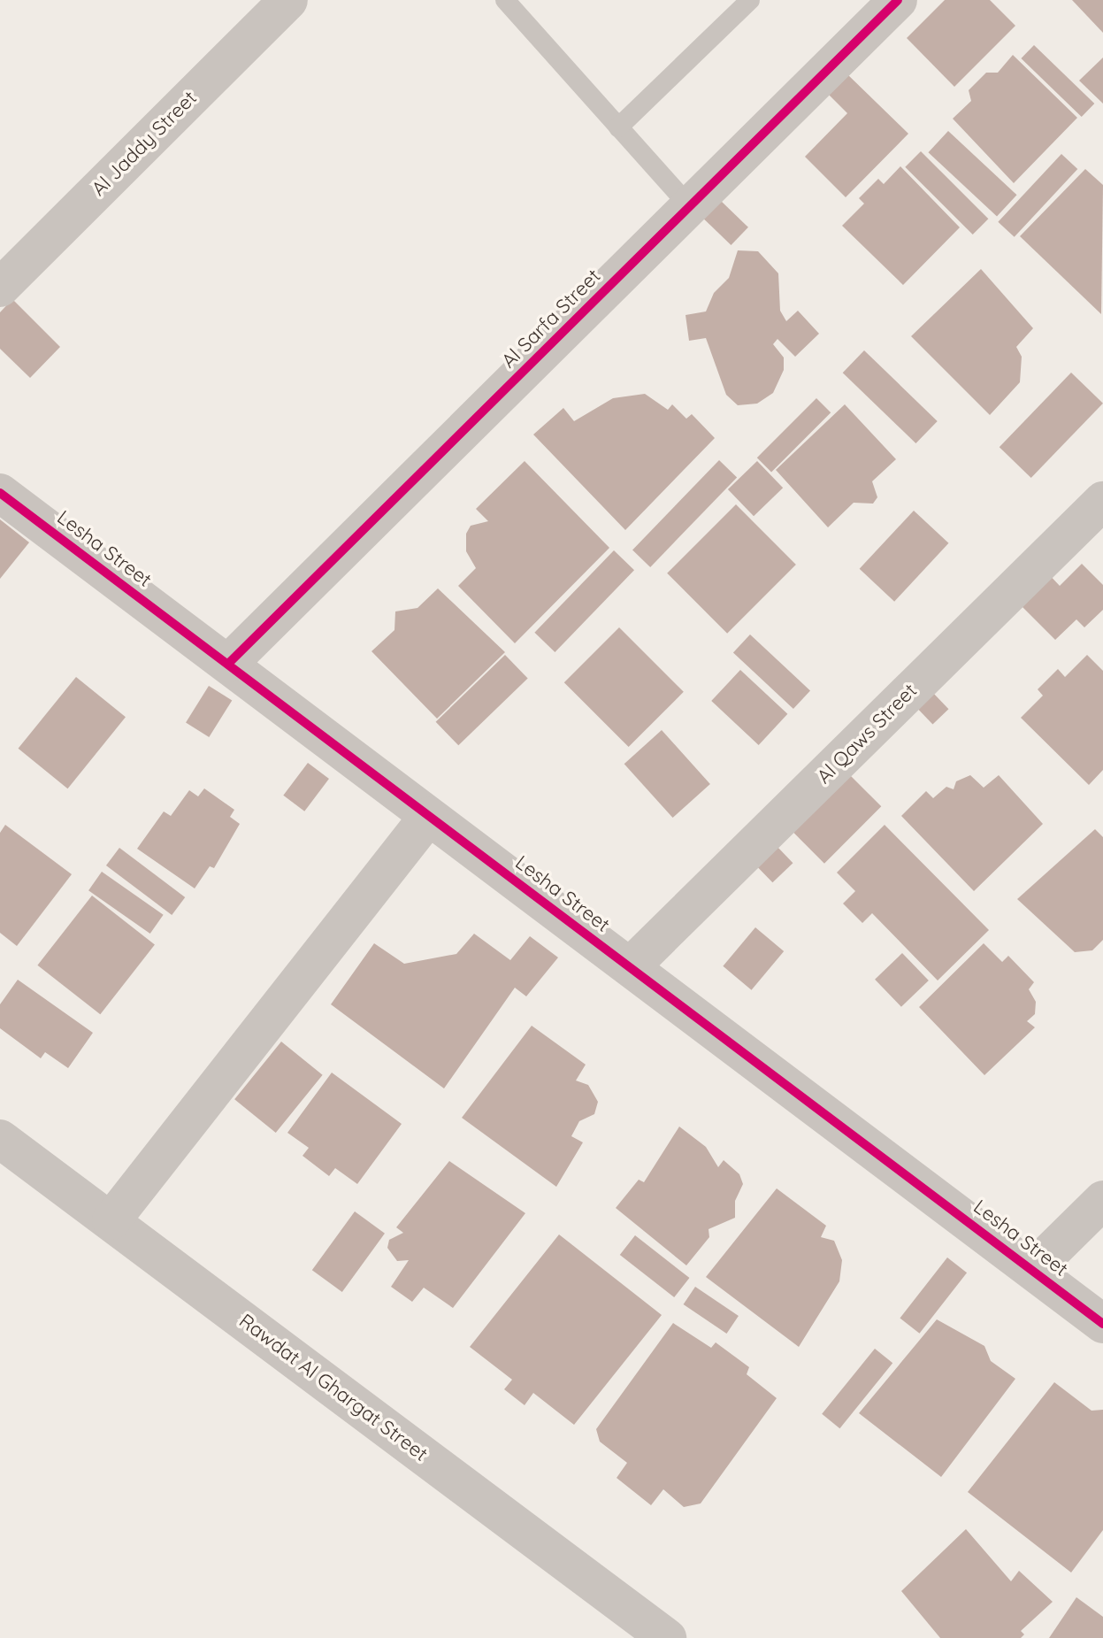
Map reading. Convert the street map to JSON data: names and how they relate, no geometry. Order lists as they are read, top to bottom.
{
  "streets": {
    "street": [
      "Al Jaddy Street",
      "Al Sarfa Street",
      "Lesha Street",
      "Al Qaws Street",
      "Rawdat Al Ghargat Street"
    ]
  },
  "crossings": [
    ["Al Sarfa Street", "Lesha Street"],
    ["Lesha Street", "Al Qaws Street"]
  ]
}
